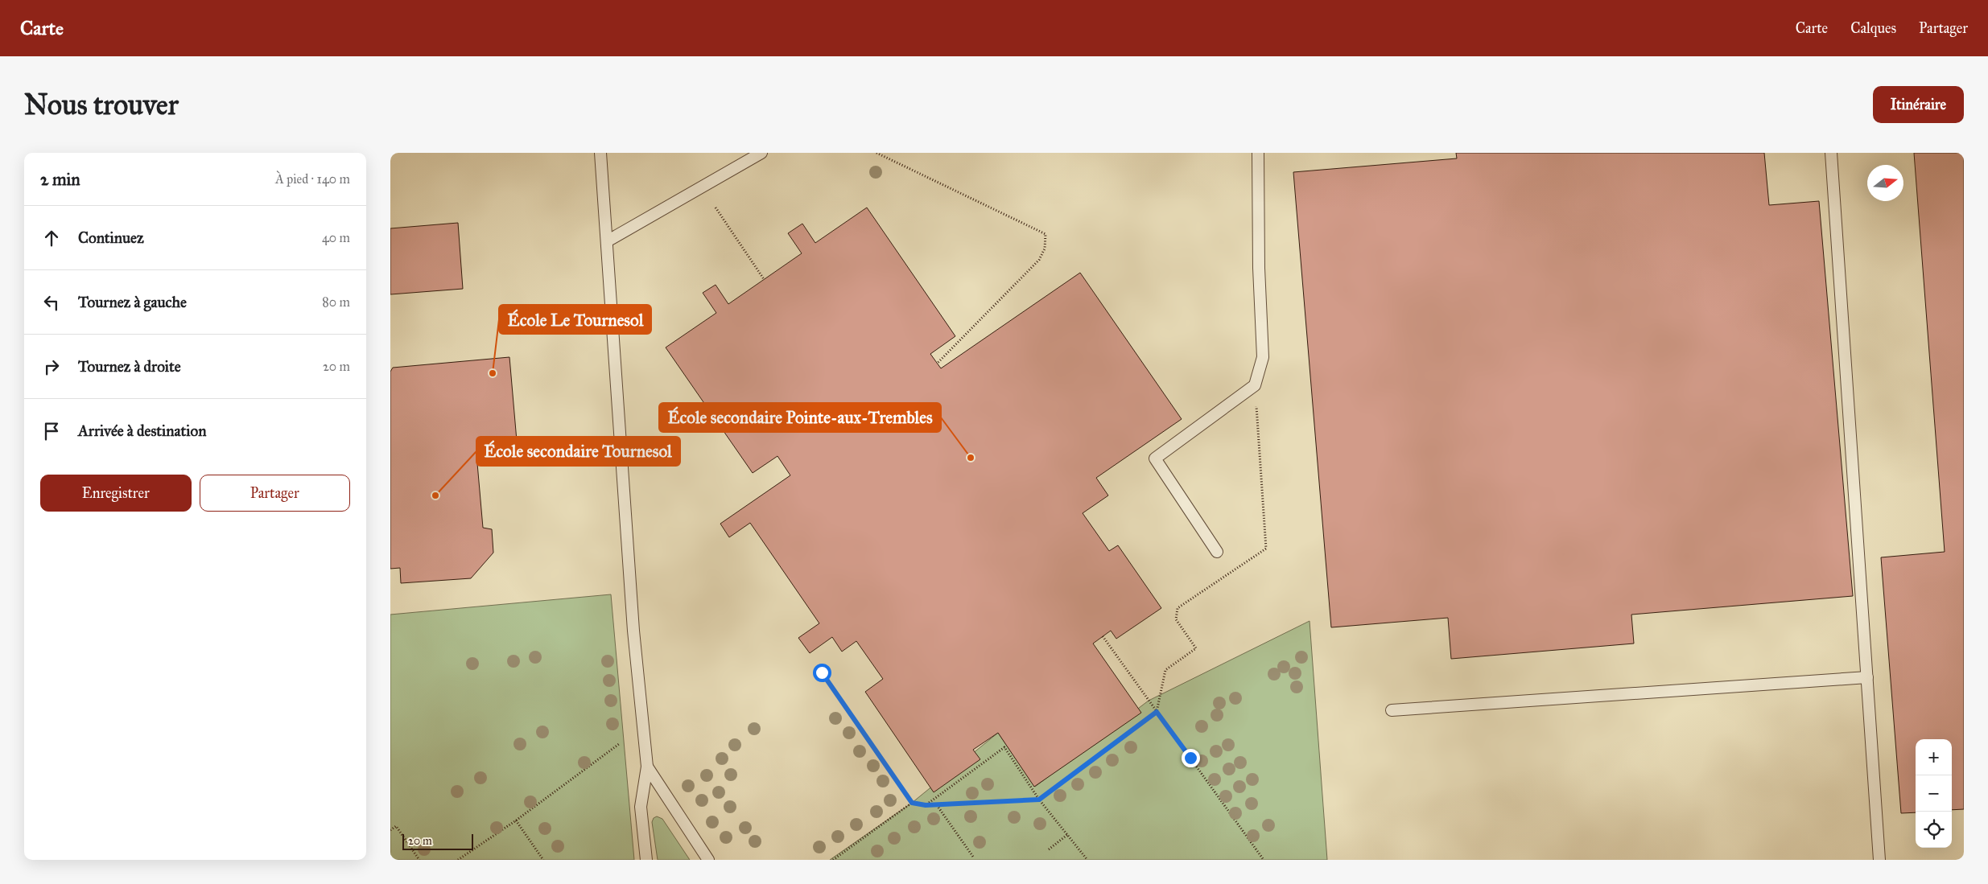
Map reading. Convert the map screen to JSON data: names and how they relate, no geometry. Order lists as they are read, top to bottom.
{
  "places": ["École Le Tournesol", "École secondaire Pointe-aux-Trembles", "École secondaire Tournesol"],
  "scale_bar": "20 m",
  "north": "right",
  "page": {
    "header": "Carte",
    "nav": ["Carte", "Calques", "Partager"],
    "buttons": [
      "Itinéraire",
      ["Enregistrer", "Partager"]
    ],
    "title": "Nous trouver",
    "heading": ["2 min", "À pied · 140 m"],
    "list": [
      ["Continuez", "40 m"],
      ["Tournez à gauche", "80 m"],
      ["Tournez à droite", "20 m"],
      "Arrivée à destination"
    ],
    "map_buttons": ["+", "−"],
    "scale": "20 m"
  }
}
